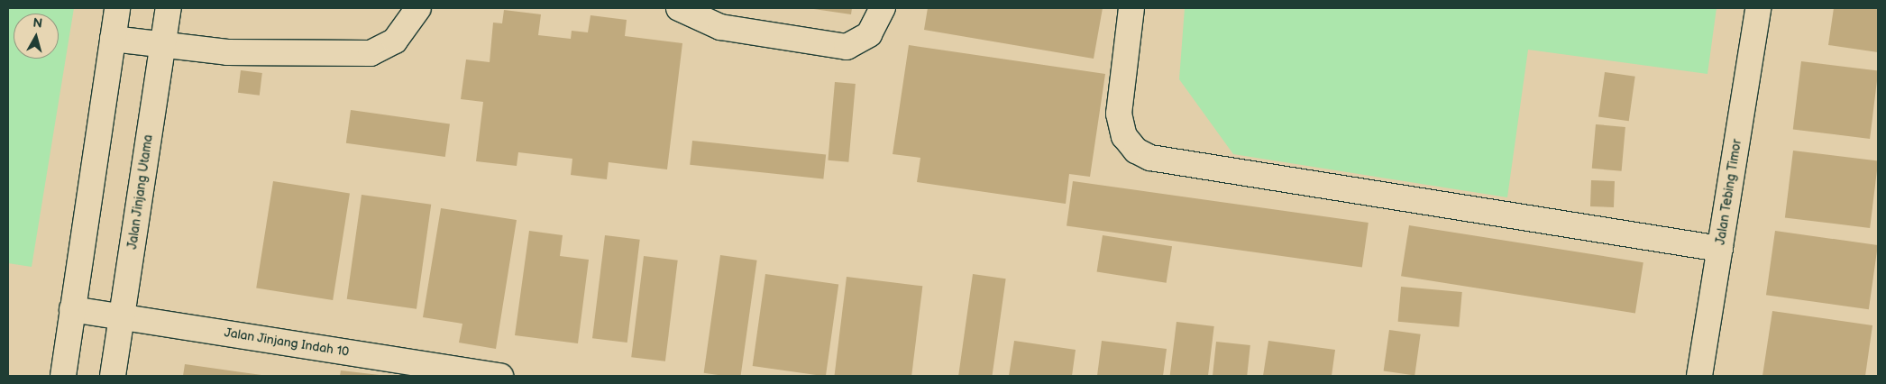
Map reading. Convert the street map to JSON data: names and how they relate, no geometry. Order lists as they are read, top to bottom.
{
  "streets": {
    "street": ["Jalan Jinjang Utama", "Jalan Tebing Timor", "Jalan Jinjang Indah 10"]
  },
  "crossings": [
    ["Jalan Jinjang Utama", "Jalan Jinjang Indah 10"]
  ],
  "north": "top"
}
